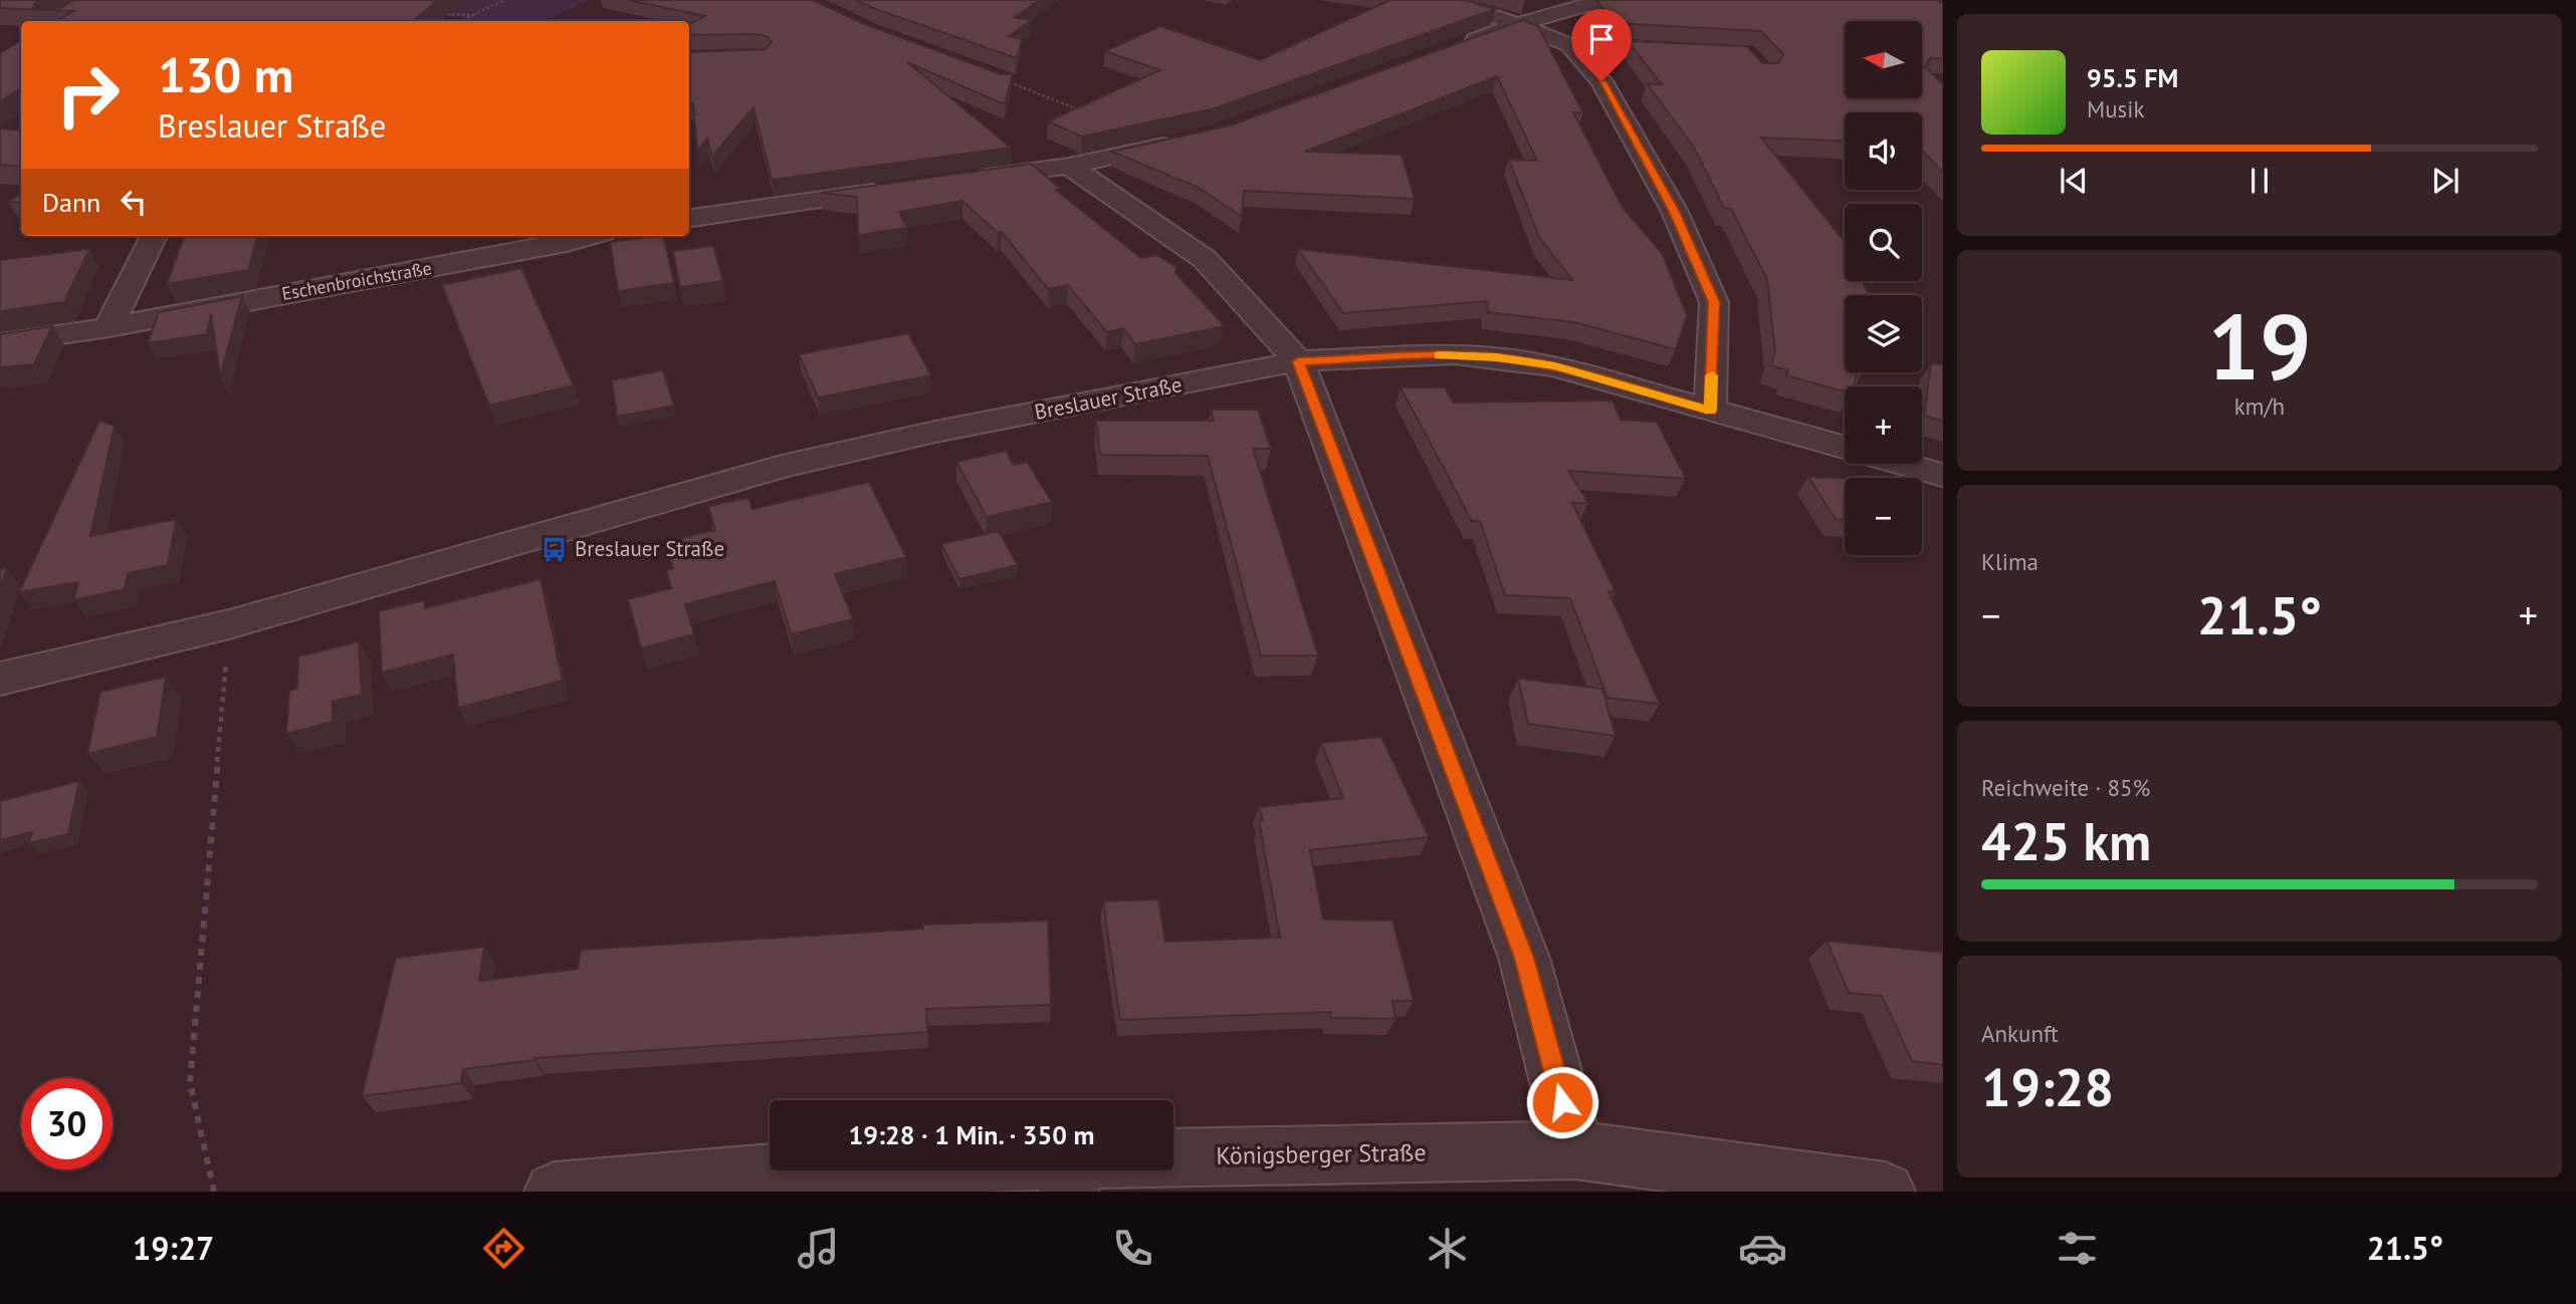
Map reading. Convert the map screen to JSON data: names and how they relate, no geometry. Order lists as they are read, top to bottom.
{
  "streets": {
    "street": ["Eschenbroichstraße", "Breslauer Straße", "Königsberger Straße"]
  },
  "places": {
    "bus stop": ["Breslauer Straße"]
  },
  "north": "left",
  "page": {
    "map_buttons": ["+", "−"],
    "turn": ["130 m", "Breslauer Straße"],
    "song": ["95.5 FM", "Musik"],
    "then": "Dann",
    "tile": [
      ["19", "km/h"],
      "Klima",
      ["Reichweite · 85%", "425 km"],
      ["Ankunft", "19:28"]
    ],
    "heat": ["−", "21.5°", "+"],
    "limit": "30",
    "trip": "19:28 · 1 Min. · 350 m",
    "tabs": ["19:27", "21.5°"]
  }
}
